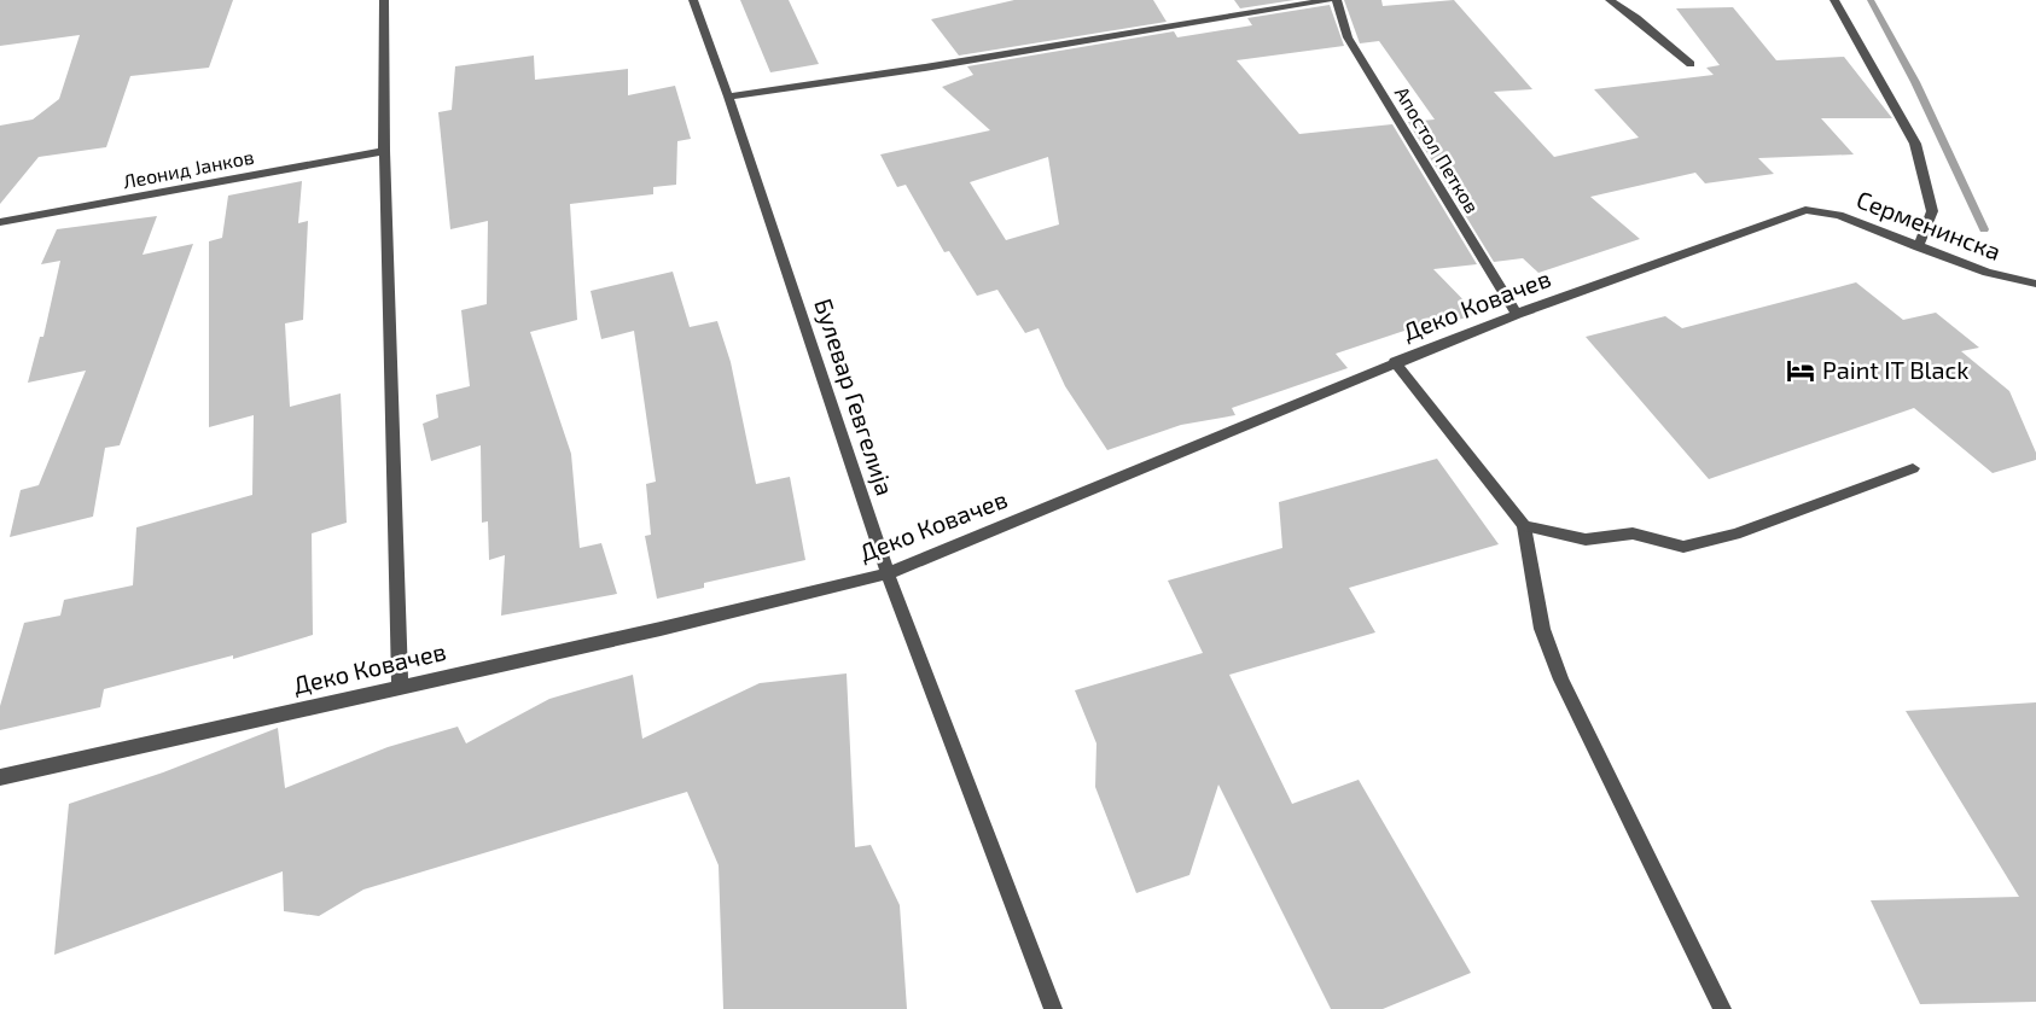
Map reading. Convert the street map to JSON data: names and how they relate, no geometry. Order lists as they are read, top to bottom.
{
  "streets": {
    "street": [
      "Апостол Петков",
      "Леонид Јанков",
      "Серменинска",
      "Деко Ковачев",
      "Булевар Гевгелија"
    ]
  },
  "crossings": [
    ["Апостол Петков", "Деко Ковачев"],
    ["Серменинска", "Деко Ковачев"],
    ["Деко Ковачев", "Булевар Гевгелија"]
  ],
  "places": {
    "hotel": ["Paint IT Black"]
  }
}
